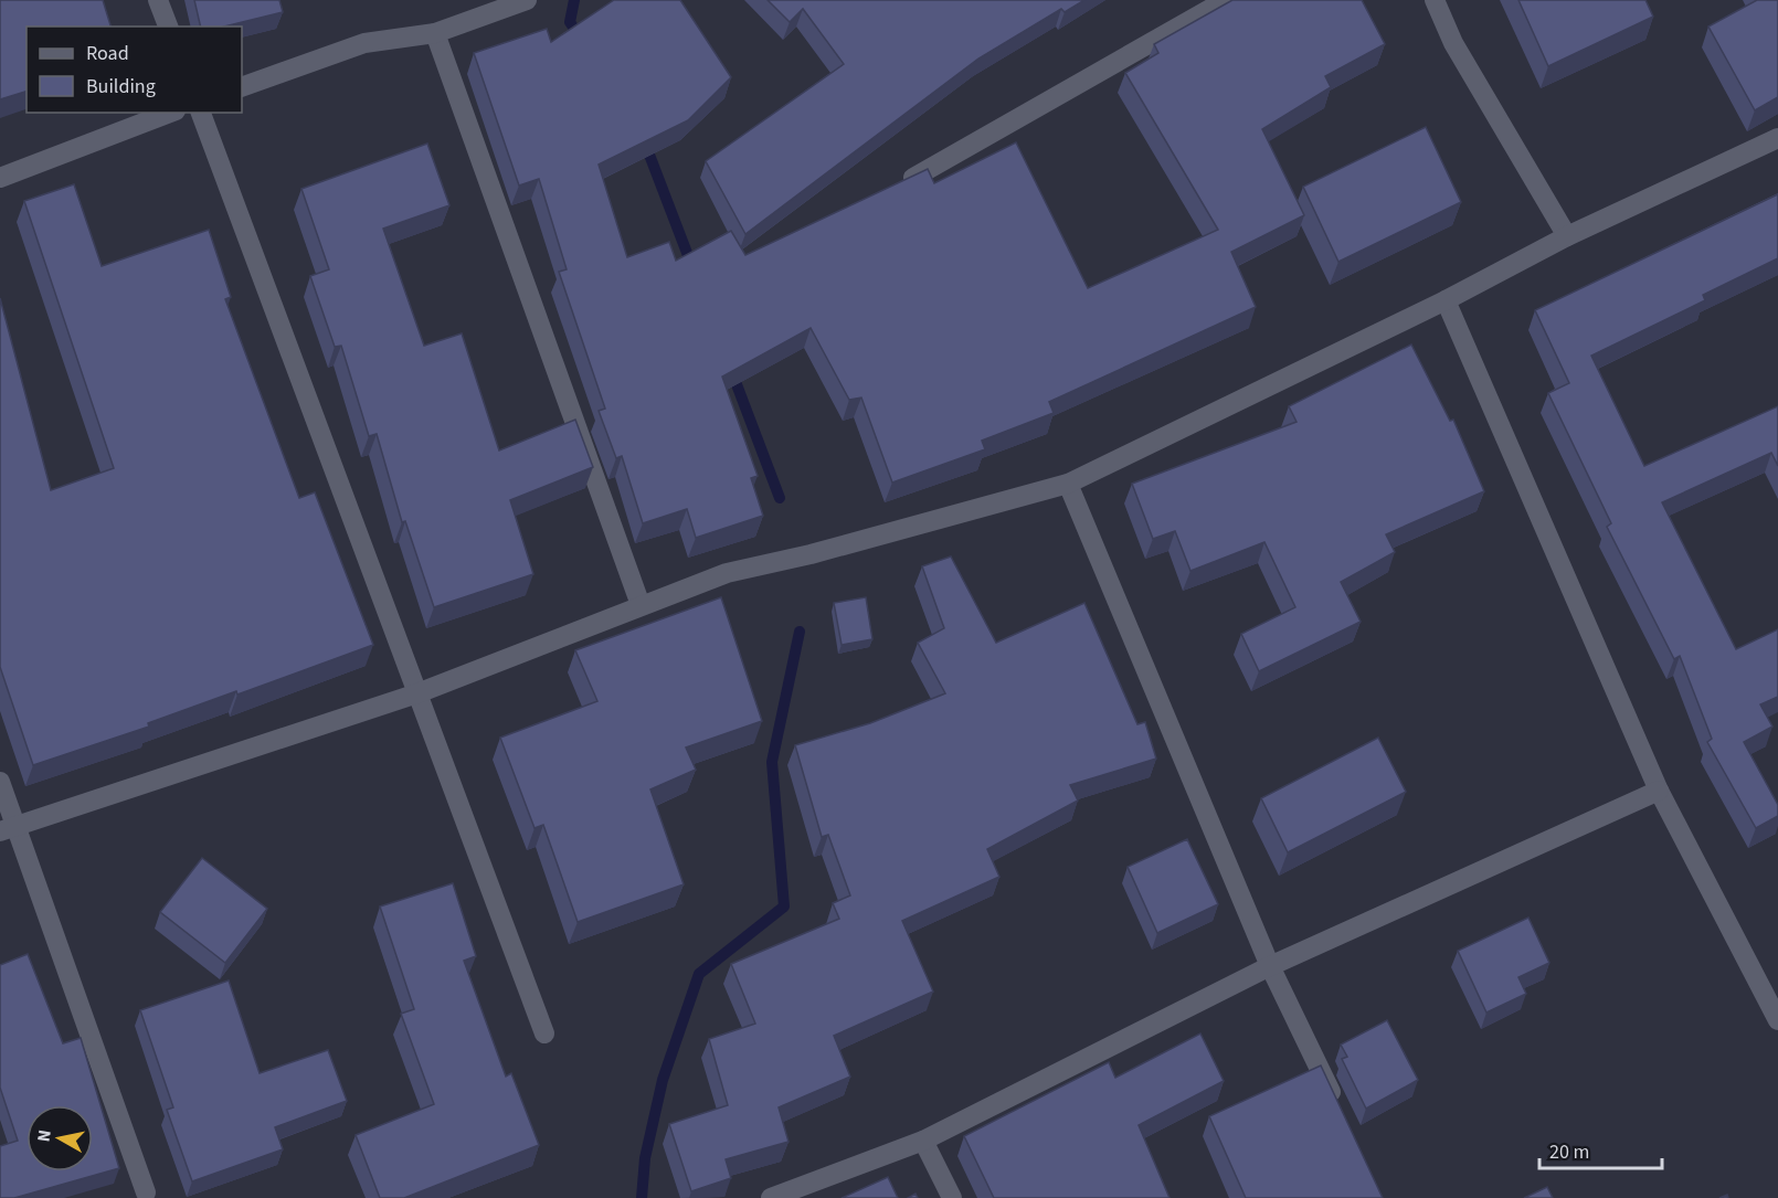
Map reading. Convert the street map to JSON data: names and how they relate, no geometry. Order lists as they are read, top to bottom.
{
  "legend": ["Road", "Building"],
  "scale_bar": "20 m",
  "north": "left"
}
